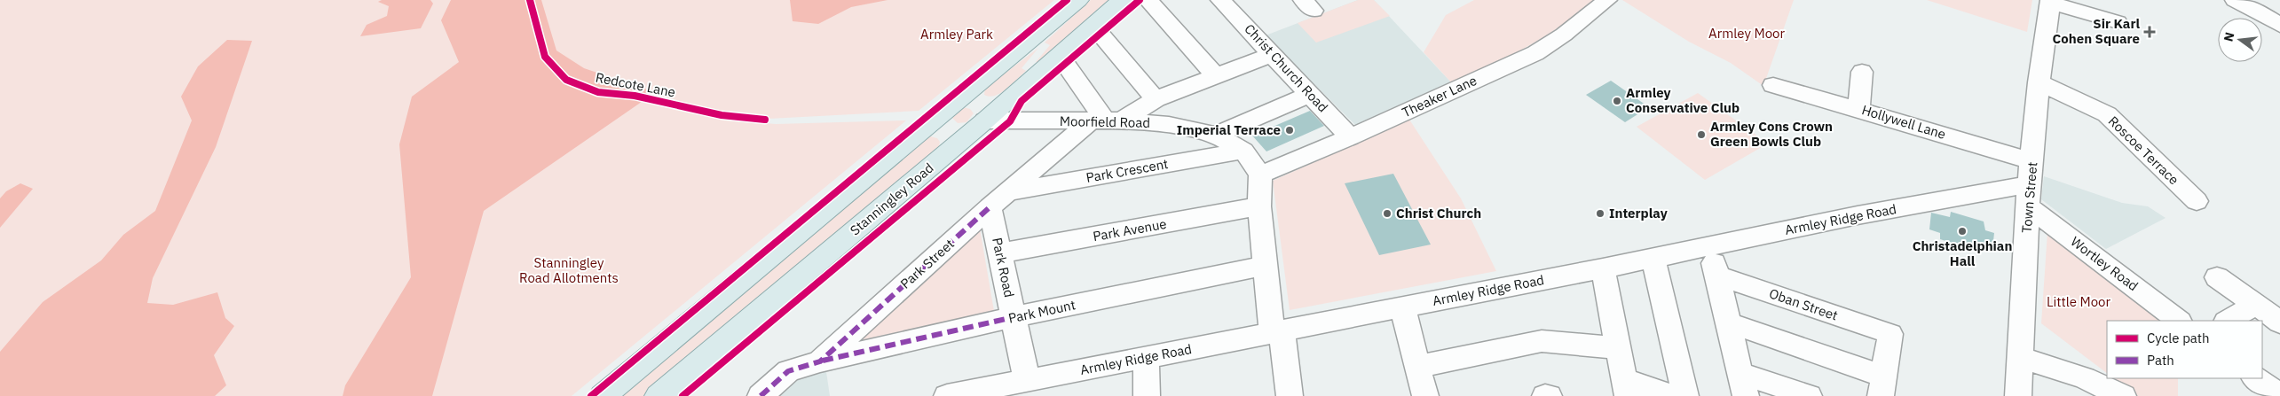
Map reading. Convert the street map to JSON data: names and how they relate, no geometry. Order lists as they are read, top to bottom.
{
  "streets": {
    "main road": ["Stanningley Road"],
    "street": [
      "Christ Church Road",
      "Theaker Lane",
      "Moorfield Road",
      "Hollywell Lane",
      "Roscoe Terrace",
      "Park Crescent",
      "Town Street",
      "Armley Ridge Road",
      "Park Avenue",
      "Park Street",
      "Wortley Road",
      "Park Road",
      "Oban Street",
      "Park Mount"
    ],
    "cycle path": ["Redcote Lane"]
  },
  "crossings": [
    ["Christ Church Road", "Theaker Lane"],
    ["Christ Church Road", "Park Street"],
    ["Theaker Lane", "Moorfield Road"],
    ["Moorfield Road", "Park Crescent"],
    ["Moorfield Road", "Stanningley Road"],
    ["Moorfield Road", "Park Street"],
    ["Hollywell Lane", "Town Street"],
    ["Hollywell Lane", "Armley Ridge Road"],
    ["Hollywell Lane", "Wortley Road"],
    ["Roscoe Terrace", "Town Street"],
    ["Park Crescent", "Park Street"],
    ["Town Street", "Armley Ridge Road"],
    ["Town Street", "Wortley Road"],
    ["Armley Ridge Road", "Wortley Road"],
    ["Armley Ridge Road", "Park Road"],
    ["Park Avenue", "Park Road"],
    ["Park Street", "Park Road"],
    ["Park Street", "Park Mount"],
    ["Park Road", "Park Mount"]
  ],
  "parks": [
    "Armley Moor",
    "Armley Park",
    "Stanningley Road Allotments",
    "Little Moor"
  ],
  "places": {
    "health": ["Sir Karl Cohen Square"],
    "other": [
      "Armley Conservative Club",
      "Imperial Terrace",
      "Armley Cons Crown Green Bowls Club",
      "Christ Church",
      "Interplay",
      "Christadelphian Hall"
    ]
  },
  "legend": ["Cycle path", "Path"],
  "north": "left"
}
